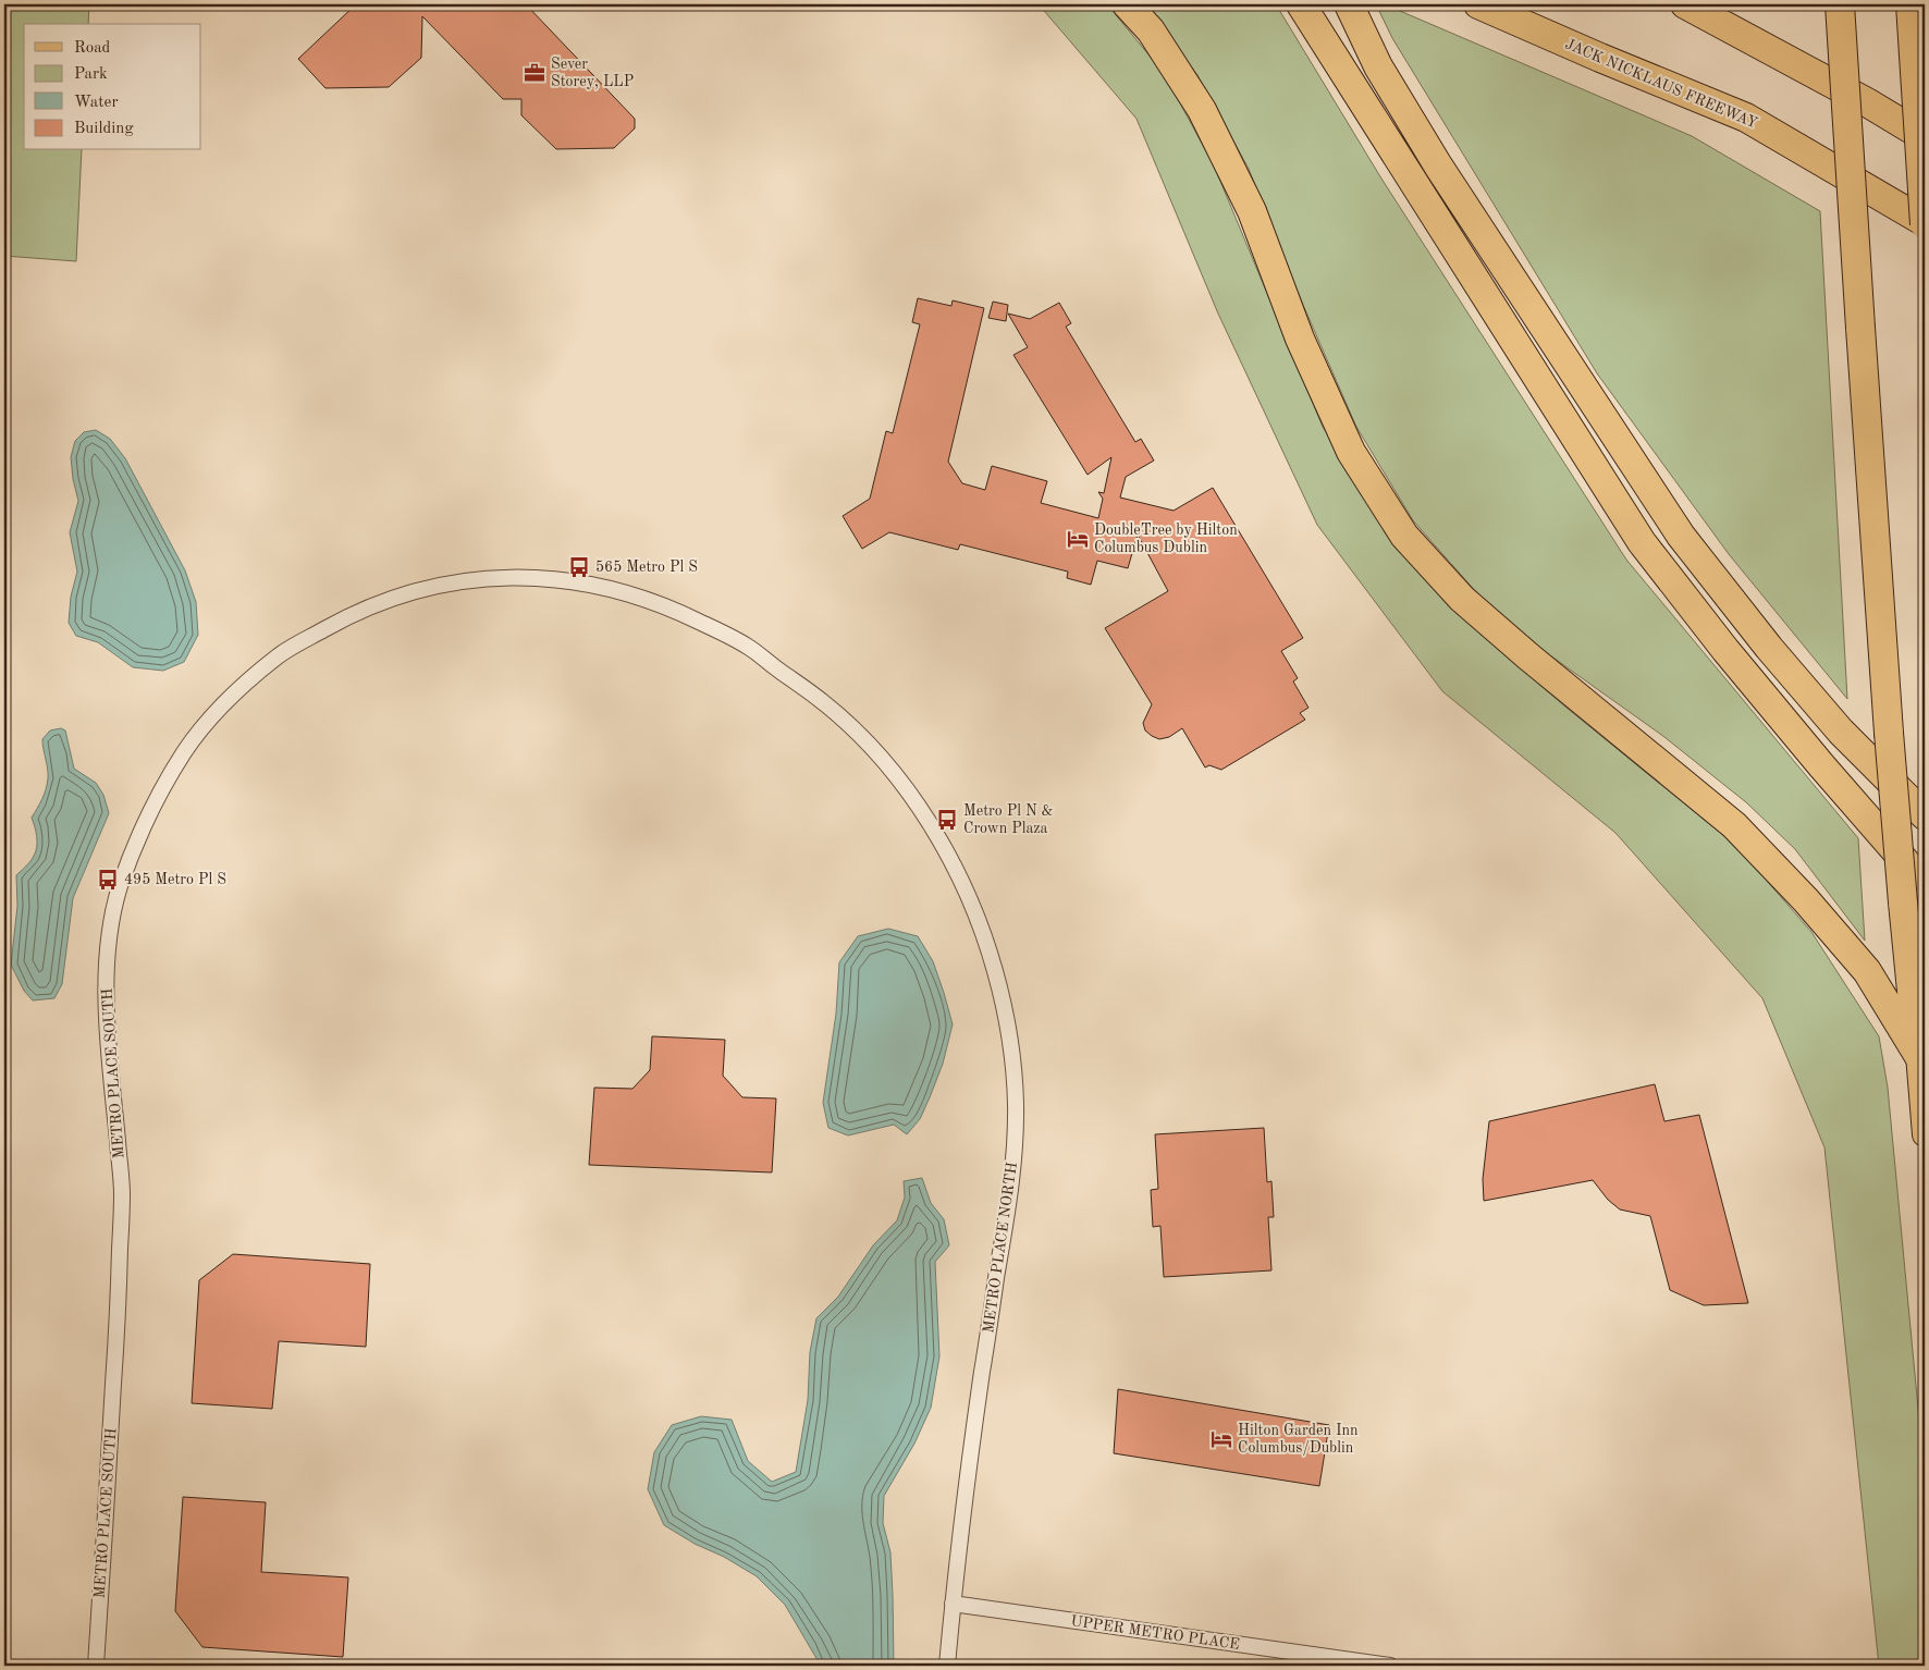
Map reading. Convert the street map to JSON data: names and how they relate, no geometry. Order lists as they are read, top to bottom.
{
  "streets": {
    "highway": ["JACK NICKLAUS FREEWAY"],
    "street": ["METRO PLACE SOUTH", "METRO PLACE NORTH", "UPPER METRO PLACE"]
  },
  "crossings": [
    ["METRO PLACE SOUTH", "METRO PLACE NORTH"],
    ["METRO PLACE NORTH", "UPPER METRO PLACE"]
  ],
  "places": {
    "office": ["Sever Storey, LLP"],
    "hotel": ["DoubleTree by Hilton Columbus Dublin", "Hilton Garden Inn Columbus/Dublin"],
    "bus stop": ["565 Metro Pl S", "Metro Pl N & Crown Plaza", "495 Metro Pl S"]
  },
  "legend": [
    "Road",
    "Park",
    "Water",
    "Building"
  ]
}
